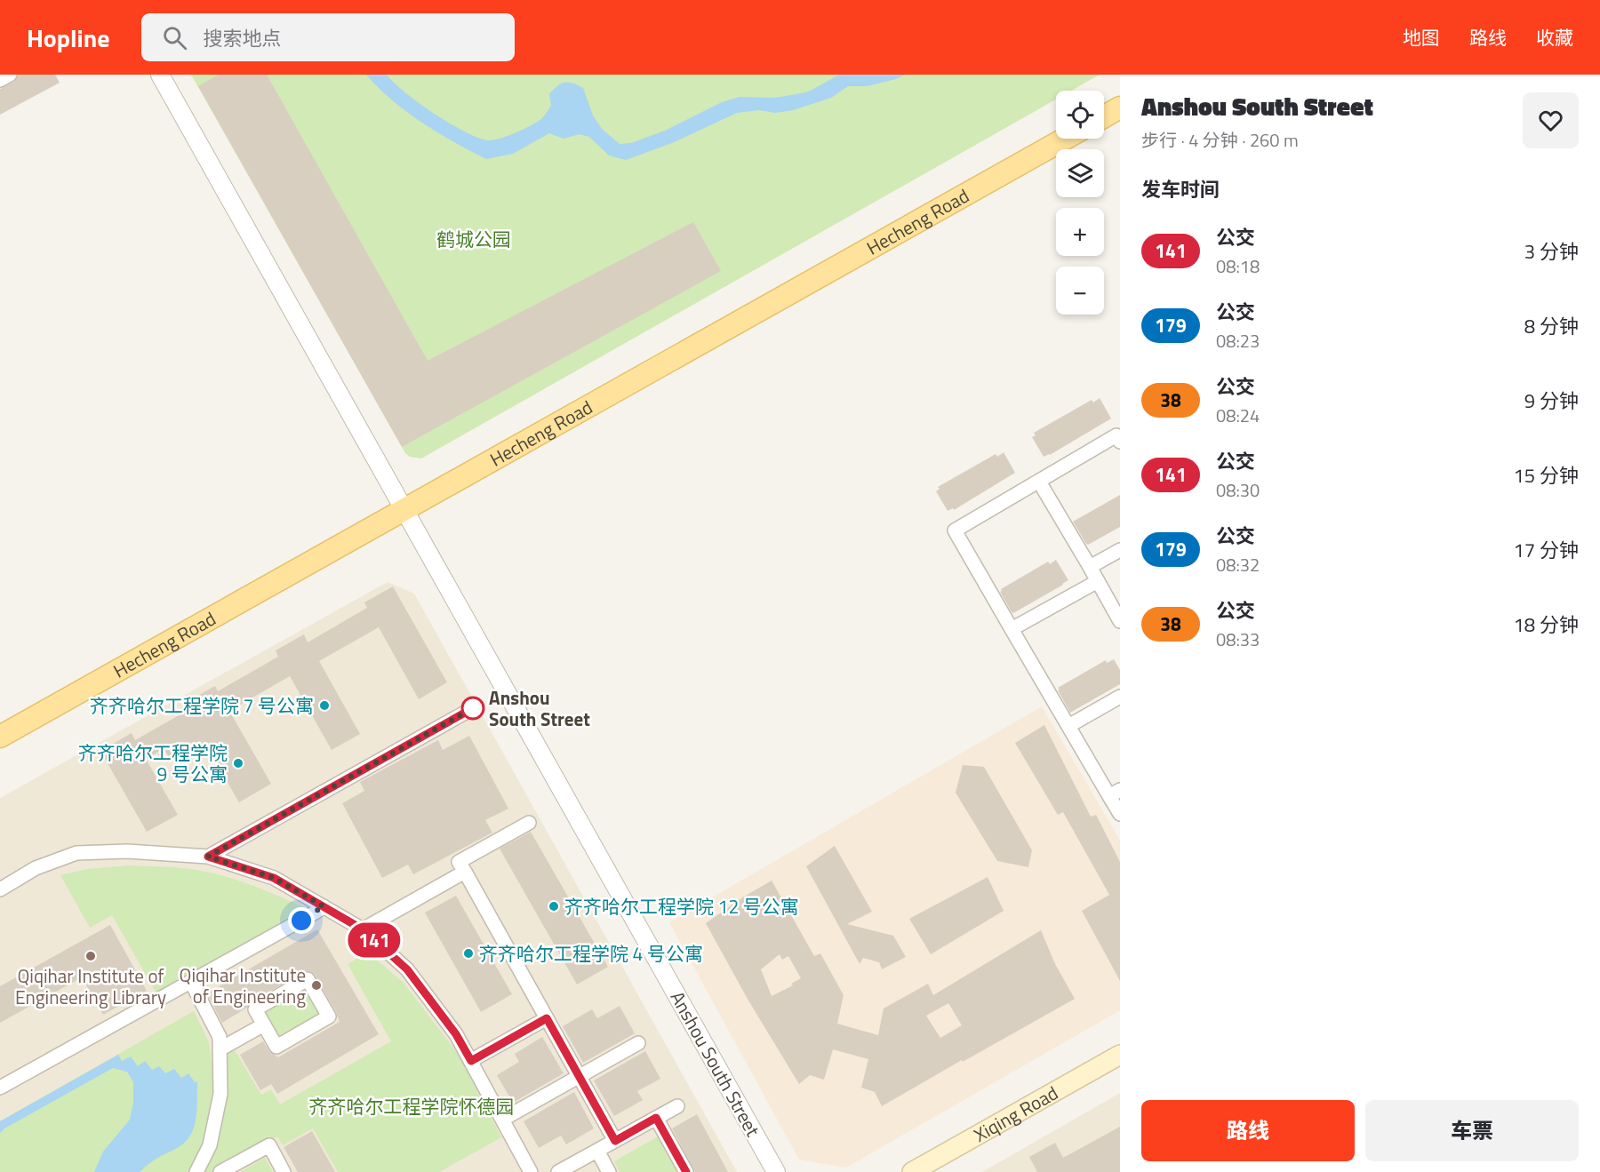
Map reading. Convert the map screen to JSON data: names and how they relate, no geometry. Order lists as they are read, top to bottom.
{
  "streets": {
    "main road": ["Hecheng Road", "Xiqing Road"],
    "street": ["Anshou South Street"]
  },
  "crossings": [
    ["Hecheng Road", "Anshou South Street"]
  ],
  "parks": ["鹤城公园", "齐齐哈尔工程学院怀德园"],
  "places": [
    "齐齐哈尔工程学院 7 号公寓",
    "Anshou South Street",
    "齐齐哈尔工程学院 9 号公寓",
    "齐齐哈尔工程学院 12 号公寓",
    "齐齐哈尔工程学院 4 号公寓",
    "Qiqihar Institute of Engineering Library",
    "Qiqihar Institute of Engineering"
  ],
  "lines": ["bus line 141"],
  "page": {
    "header": "Hopline",
    "search": "搜索地点",
    "nav": ["地图", "路线", "收藏"],
    "on_map": "141",
    "heading": [
      ["Anshou South Street", "步行 · 4 分钟 · 260 m"],
      "发车时间"
    ],
    "map_buttons": ["+", "−"],
    "list": [
      {
        "mark": "141",
        "name": "公交",
        "note": "08:18",
        "value": "3 分钟"
      },
      {
        "mark": "179",
        "name": "公交",
        "note": "08:23",
        "value": "8 分钟"
      },
      {
        "mark": "38",
        "name": "公交",
        "note": "08:24",
        "value": "9 分钟"
      },
      {
        "mark": "141",
        "name": "公交",
        "note": "08:30",
        "value": "15 分钟"
      },
      {
        "mark": "179",
        "name": "公交",
        "note": "08:32",
        "value": "17 分钟"
      },
      {
        "mark": "38",
        "name": "公交",
        "note": "08:33",
        "value": "18 分钟"
      }
    ],
    "buttons": ["路线", "车票"]
  }
}
